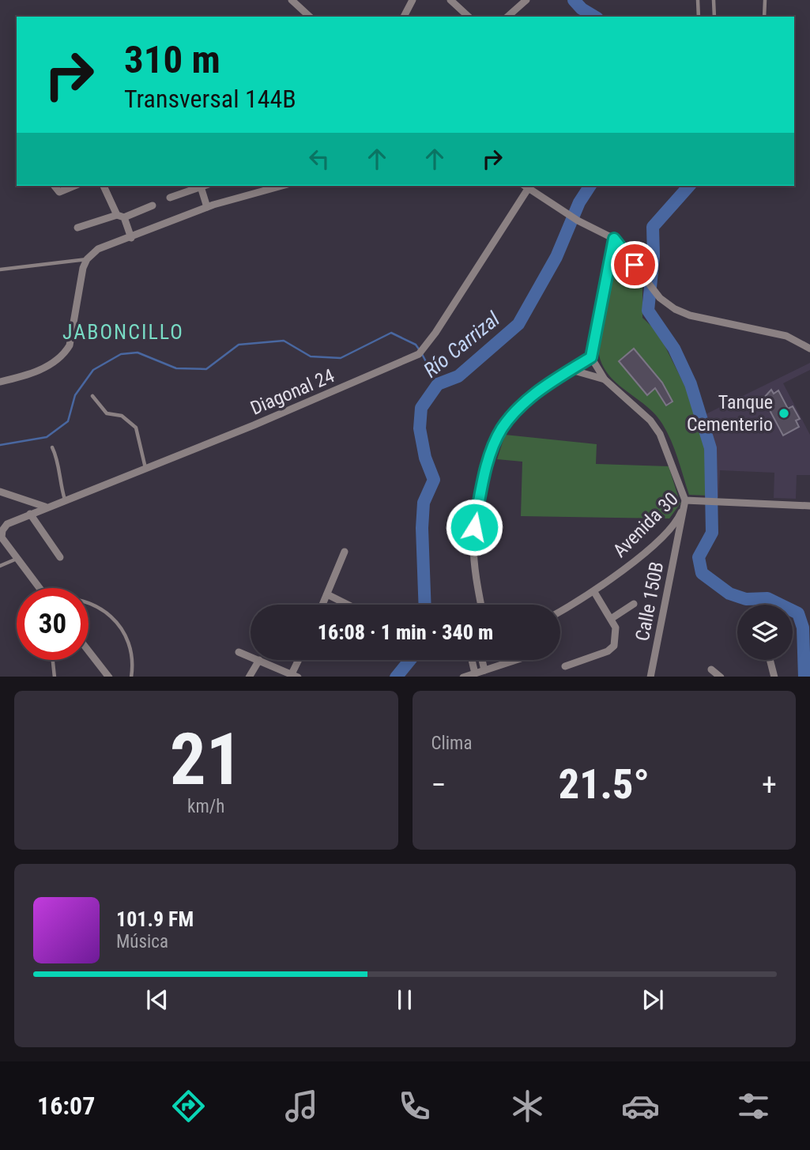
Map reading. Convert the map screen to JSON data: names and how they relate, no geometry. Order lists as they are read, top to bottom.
{
  "streets": {
    "street": ["Diagonal 24", "Avenida 30", "Calle 150B"]
  },
  "crossings": [
    ["Avenida 30", "Calle 150B"]
  ],
  "districts": ["JABONCILLO"],
  "water": ["Río Carrizal"],
  "places": ["Tanque Cementerio"],
  "page": {
    "turn": ["310 m", "Transversal 144B"],
    "limit": "30",
    "trip": "16:08 · 1 min · 340 m",
    "tile": [
      ["21", "km/h"],
      "Clima"
    ],
    "heat": ["−", "21.5°", "+"],
    "song": ["101.9 FM", "Música"],
    "tabs": "16:07"
  }
}
